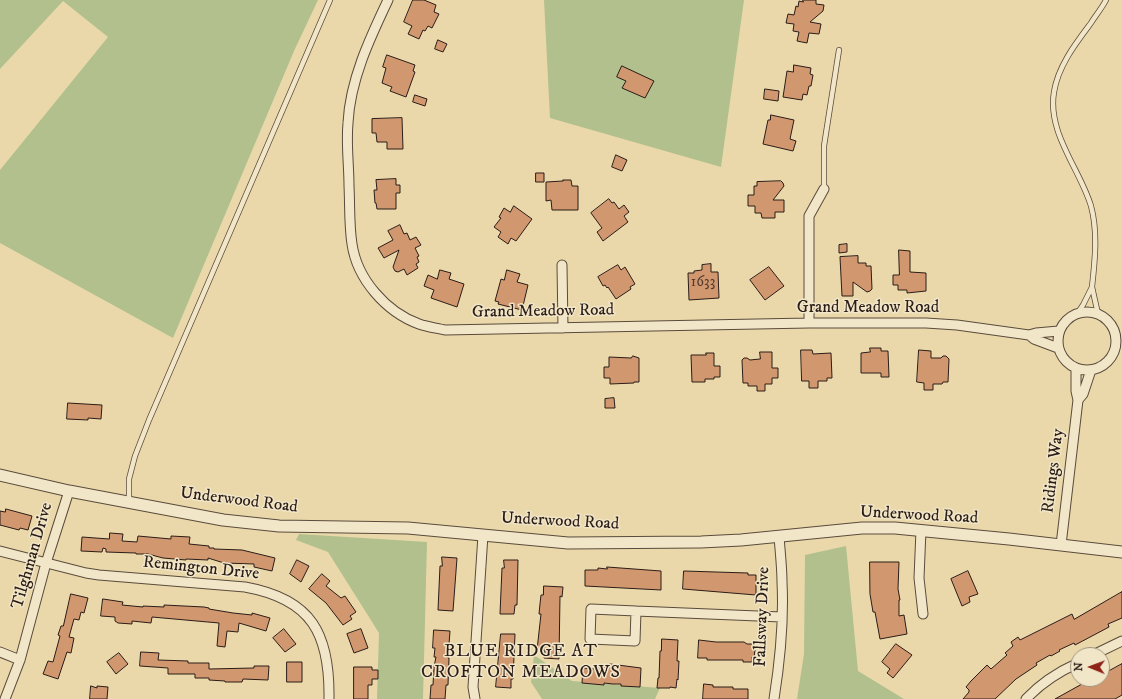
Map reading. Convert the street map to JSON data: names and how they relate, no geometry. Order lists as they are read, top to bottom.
{
  "streets": {
    "street": [
      "Grand Meadow Road",
      "Ridings Way",
      "Underwood Road",
      "Tilghman Drive",
      "Remington Drive",
      "Fallsway Drive"
    ]
  },
  "crossings": [
    ["Grand Meadow Road", "Ridings Way"],
    ["Ridings Way", "Underwood Road"],
    ["Underwood Road", "Tilghman Drive"],
    ["Underwood Road", "Fallsway Drive"],
    ["Tilghman Drive", "Remington Drive"]
  ],
  "districts": ["BLUE RIDGE AT CROFTON MEADOWS"],
  "house_numbers": ["1633"],
  "north": "left"
}
